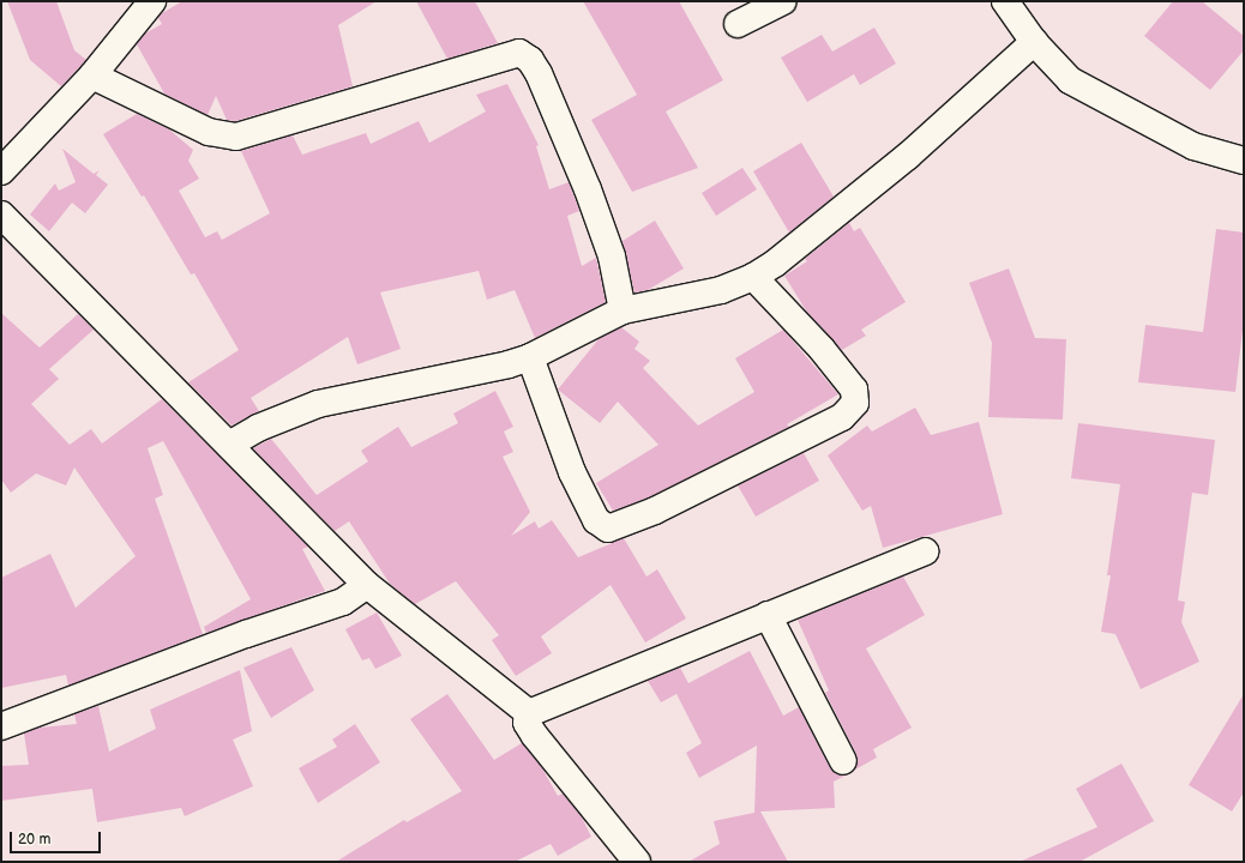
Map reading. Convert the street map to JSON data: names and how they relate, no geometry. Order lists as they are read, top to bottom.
{
  "scale_bar": "20 m"
}
